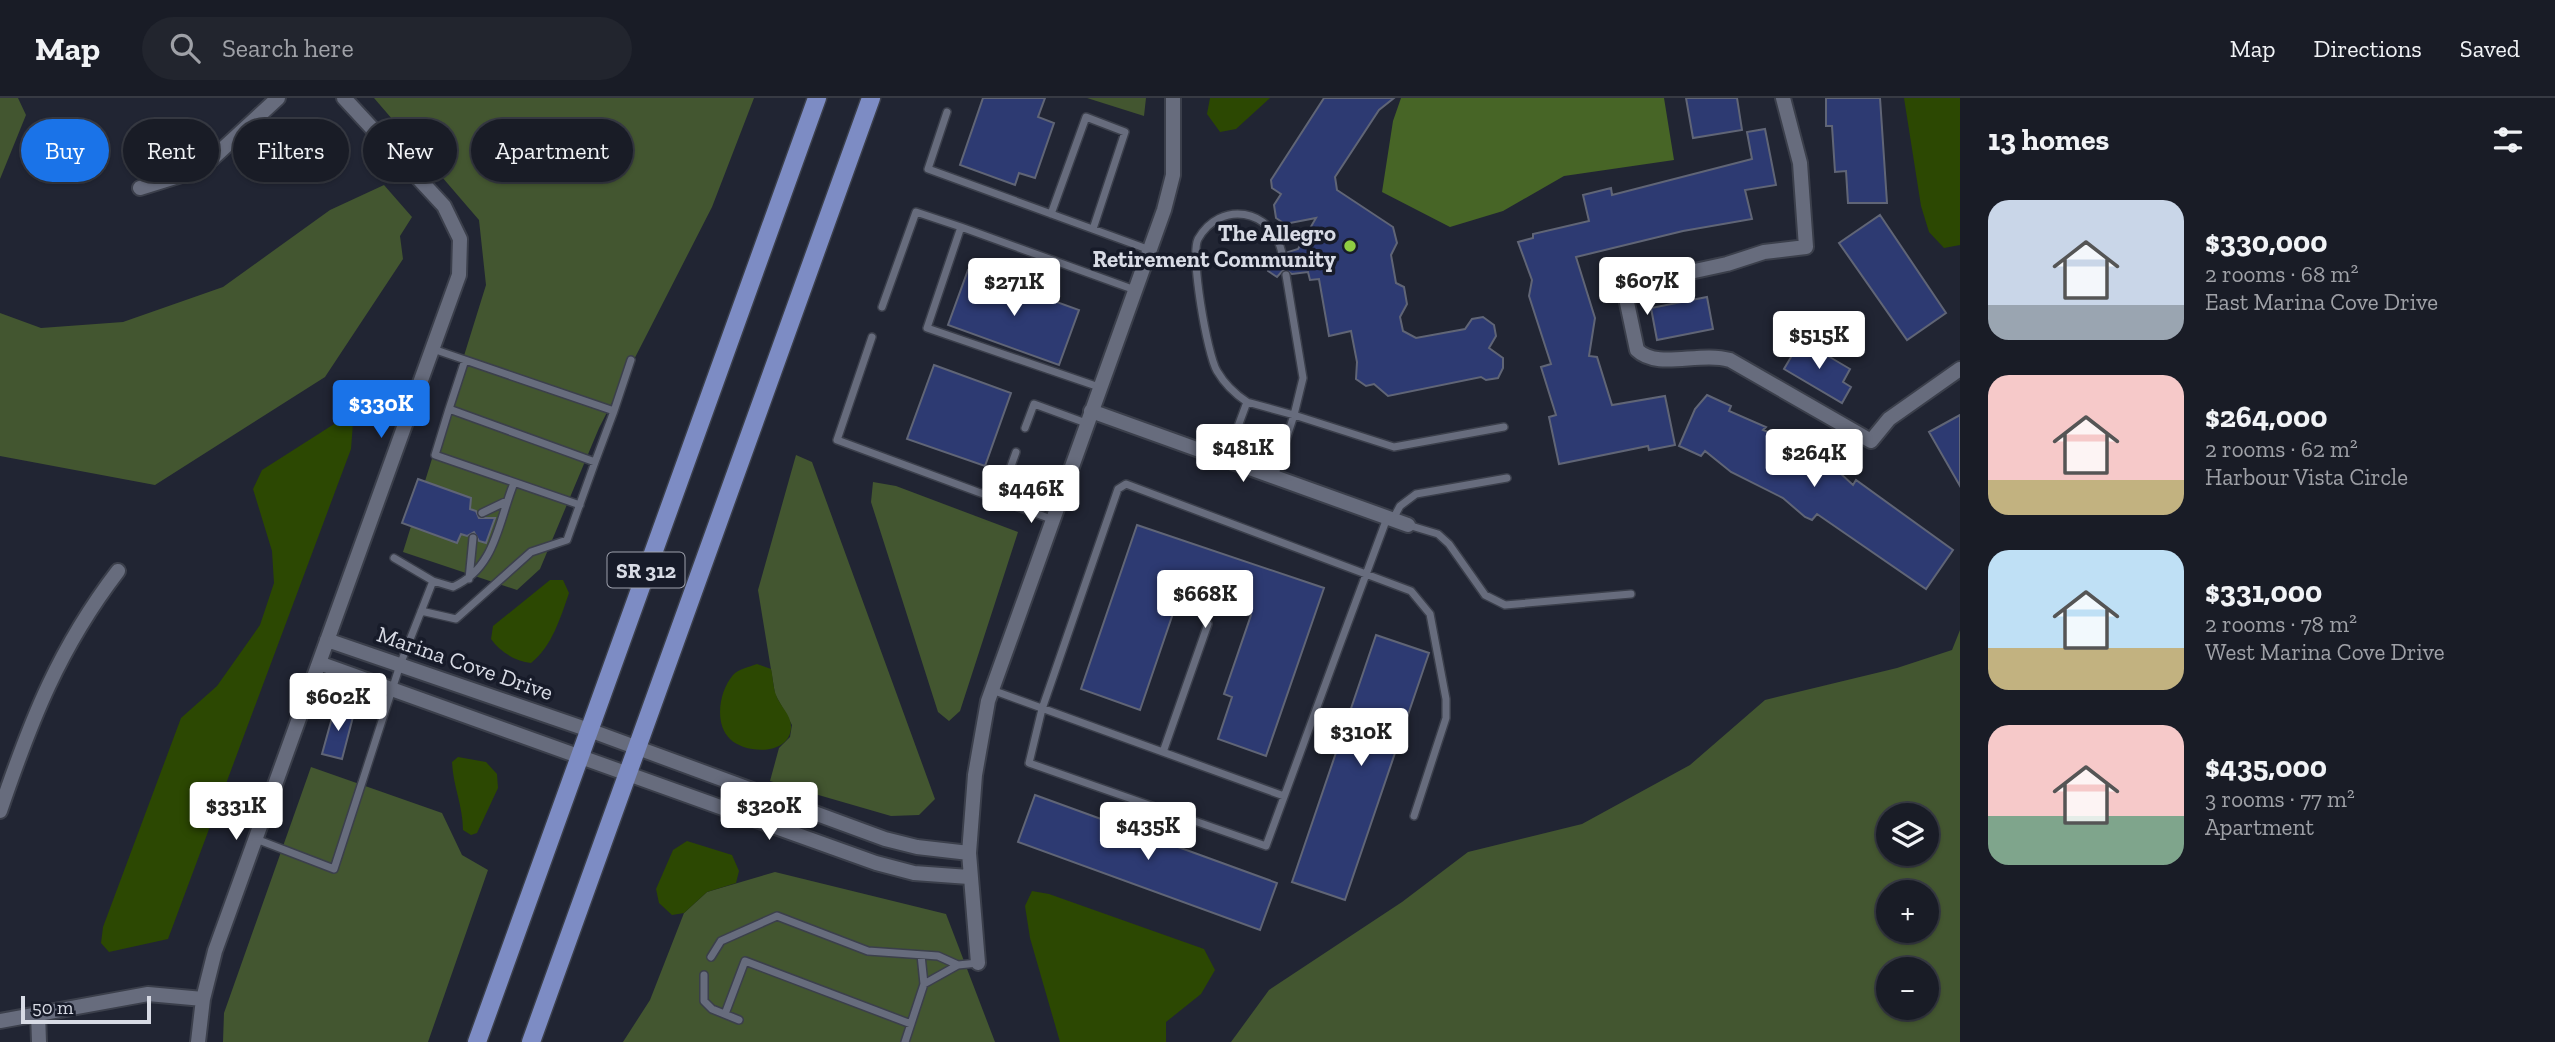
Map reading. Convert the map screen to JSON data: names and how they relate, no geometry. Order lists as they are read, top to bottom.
{
  "streets": {
    "main road": ["SR 312"],
    "street": ["Marina Cove Drive"]
  },
  "crossings": [
    ["SR 312", "Marina Cove Drive"]
  ],
  "places": ["The Allegro Retirement Community"],
  "scale_bar": "50 m",
  "page": {
    "header": "Map",
    "search": "Search here",
    "nav": ["Map", "Directions", "Saved"],
    "heading": "13 homes",
    "chip": [
      "Buy",
      "Rent",
      "Filters",
      "New",
      "Apartment"
    ],
    "list": [
      {
        "name": "$330,000",
        "note": "2 rooms · 68 m² · East Marina Cove Drive"
      },
      {
        "name": "$264,000",
        "note": "2 rooms · 62 m² · Harbour Vista Circle"
      },
      {
        "name": "$331,000",
        "note": "2 rooms · 78 m² · West Marina Cove Drive"
      },
      {
        "name": "$435,000",
        "note": "3 rooms · 77 m² · Apartment"
      }
    ],
    "price": [
      "$607K",
      "$271K",
      "$515K",
      "$330K",
      "$481K",
      "$264K",
      "$446K",
      "$668K",
      "$602K",
      "$310K",
      "$331K",
      "$320K",
      "$435K"
    ],
    "map_buttons": ["+", "−"],
    "scale": "50 m"
  }
}
